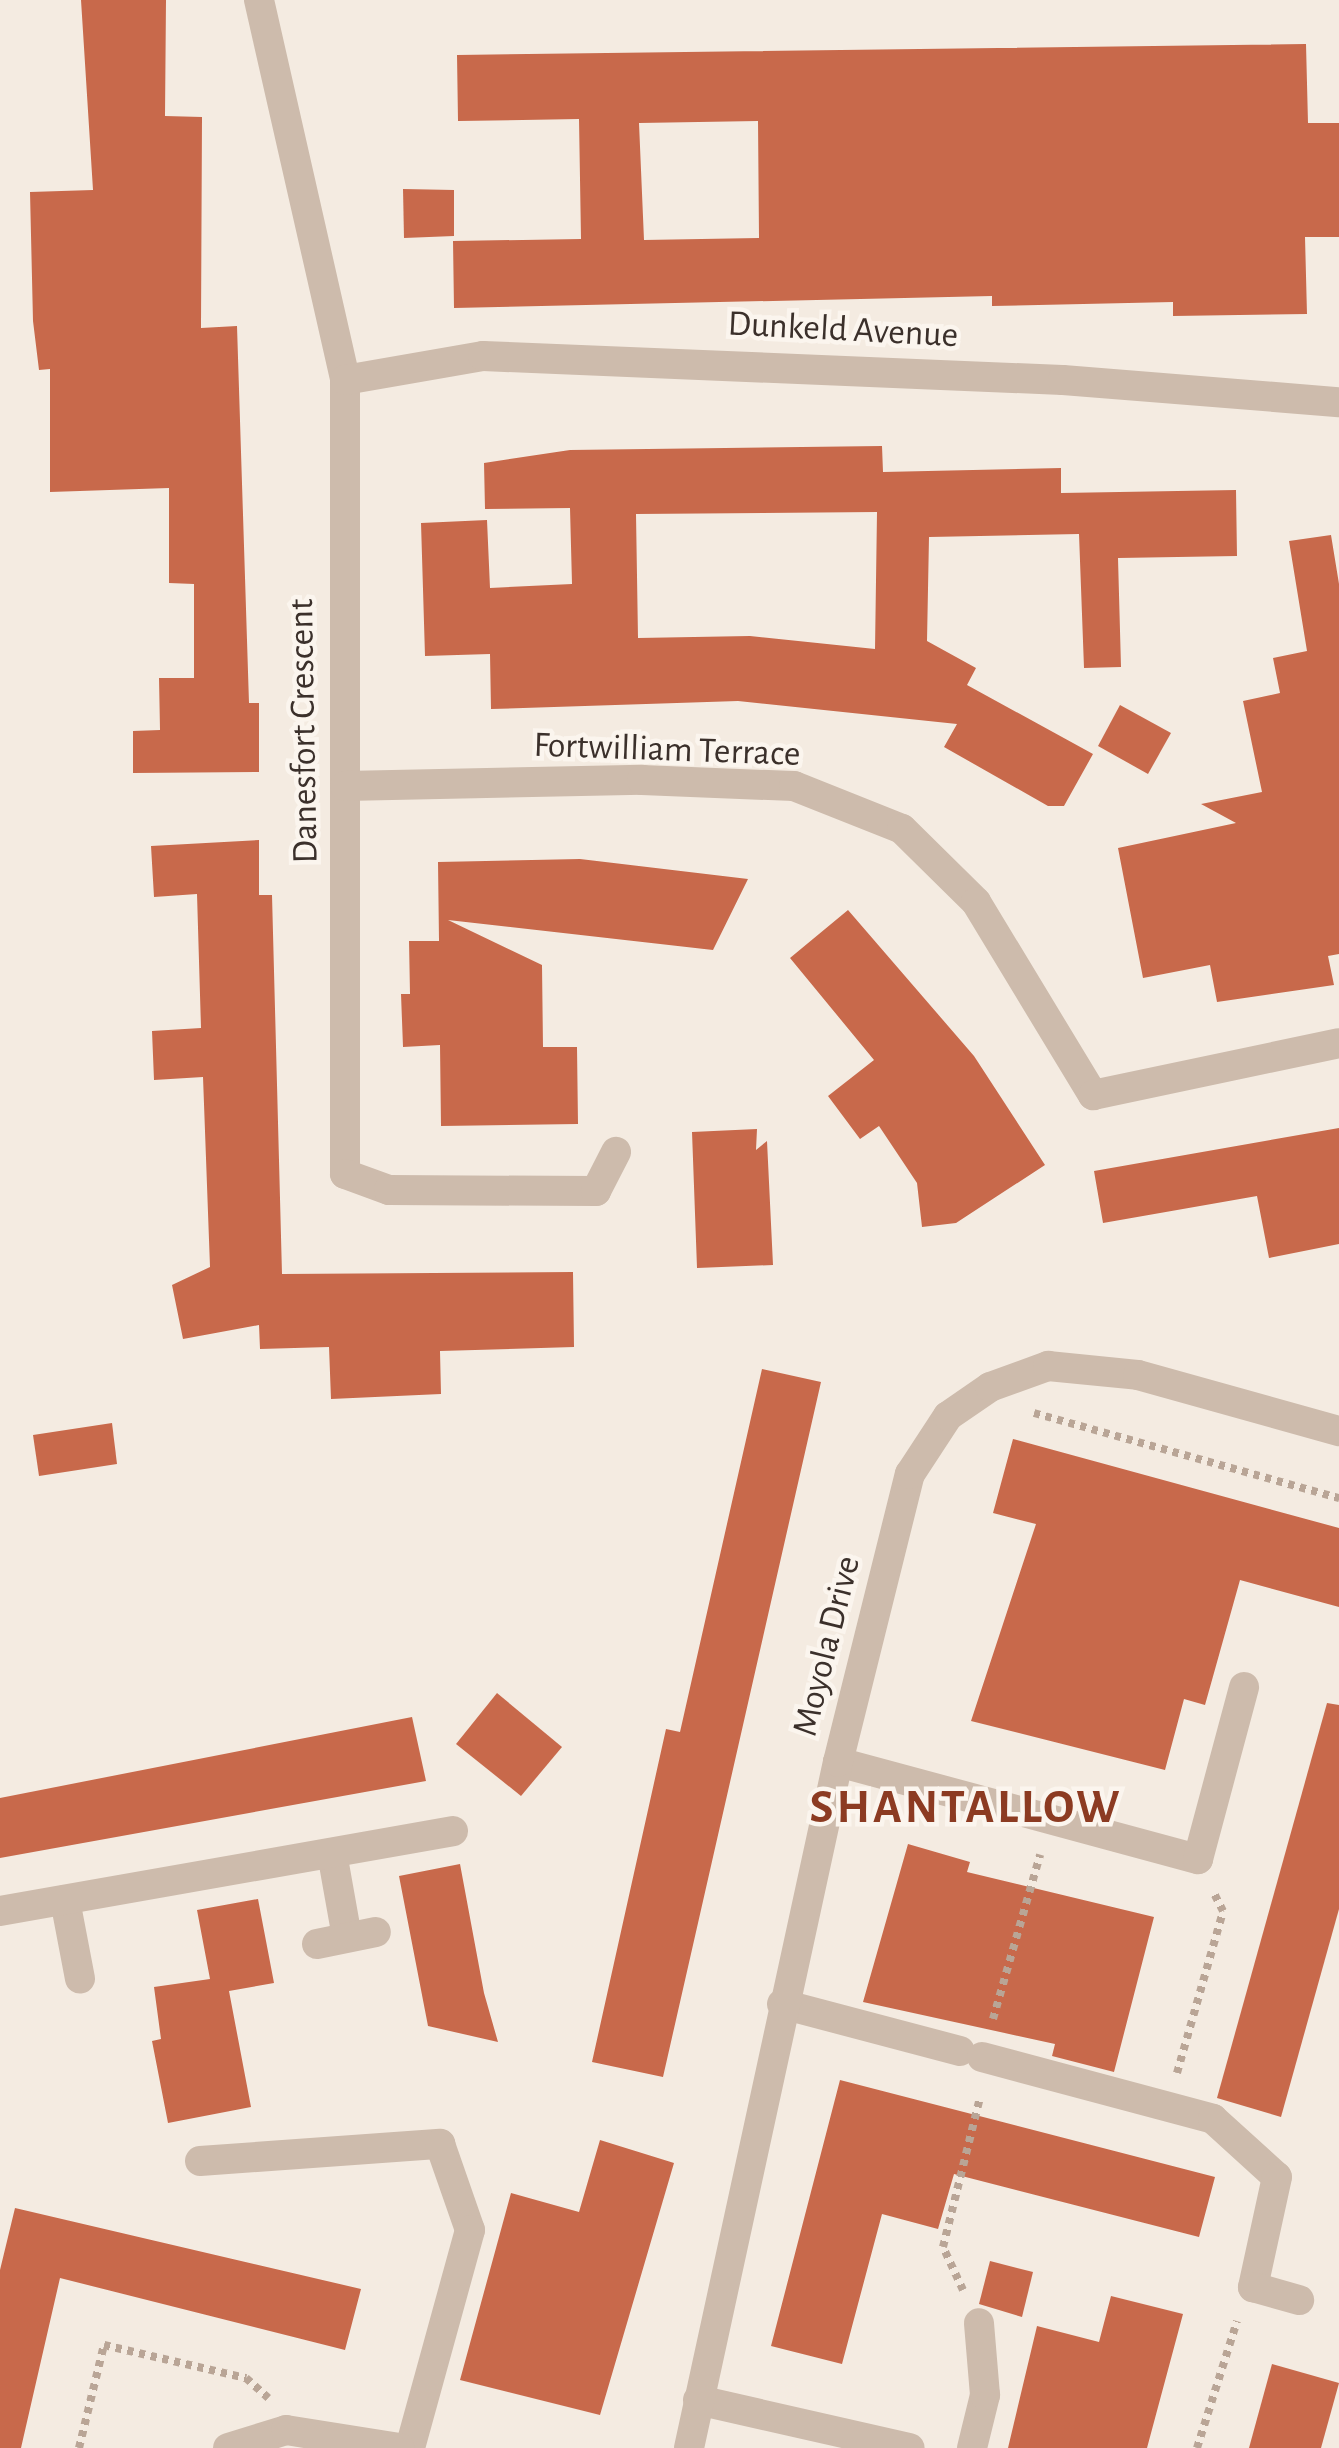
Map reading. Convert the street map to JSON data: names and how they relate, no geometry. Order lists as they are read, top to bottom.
{
  "streets": {
    "street": [
      "Dunkeld Avenue",
      "Danesfort Crescent",
      "Fortwilliam Terrace",
      "Moyola Drive"
    ]
  },
  "crossings": [
    ["Dunkeld Avenue", "Danesfort Crescent"],
    ["Danesfort Crescent", "Fortwilliam Terrace"]
  ],
  "districts": ["SHANTALLOW"]
}
